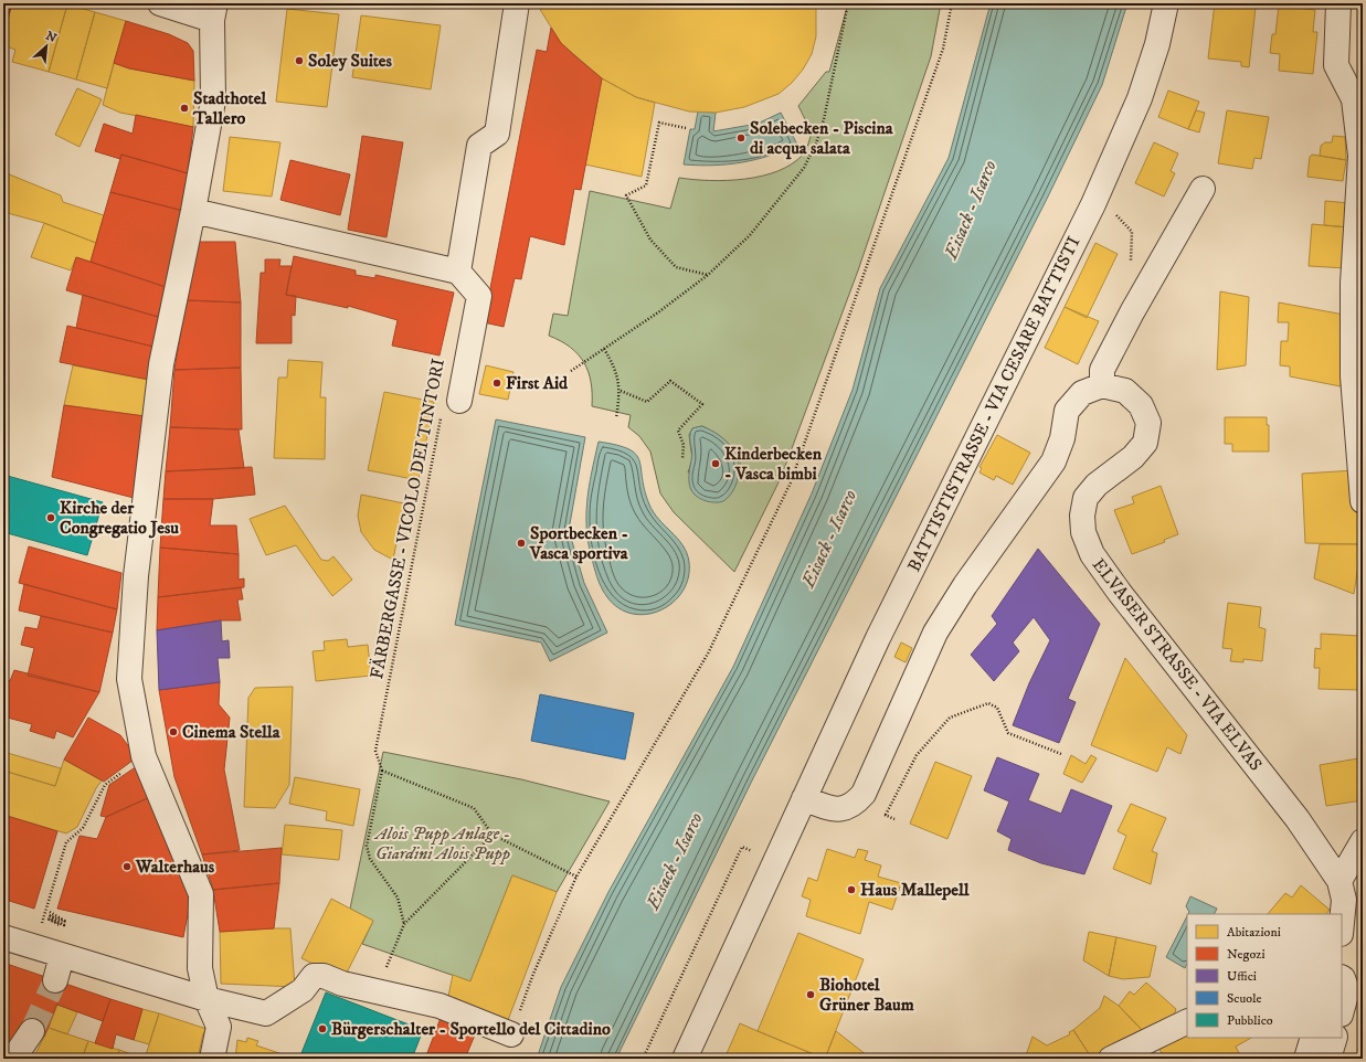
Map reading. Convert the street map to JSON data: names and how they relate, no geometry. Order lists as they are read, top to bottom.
{
  "streets": {
    "street": ["BATTISTISTRASSE - VIA CESARE BATTISTI", "ELVASER STRASSE - VIA ELVAS"],
    "path": ["FÄRBERGASSE - VICOLO DEI TINTORI"]
  },
  "water": ["Eisack - Isarco"],
  "parks": ["Alois Pupp Anlage - Giardini Alois Pupp"],
  "places": [
    "Soley Suites",
    "Stadthotel Tallero",
    "Solebecken - Piscina di acqua salata",
    "First Aid",
    "Kinderbecken - Vasca bimbi",
    "Kirche der Congregatio Jesu",
    "Sportbecken - Vasca sportiva",
    "Cinema Stella",
    "Walterhaus",
    "Haus Mallepell",
    "Biohotel Grüner Baum",
    "Bürgerschalter - Sportello del Cittadino"
  ],
  "legend": [
    "Abitazioni",
    "Negozi",
    "Uffici",
    "Scuole",
    "Pubblico"
  ],
  "north": "top right"
}
